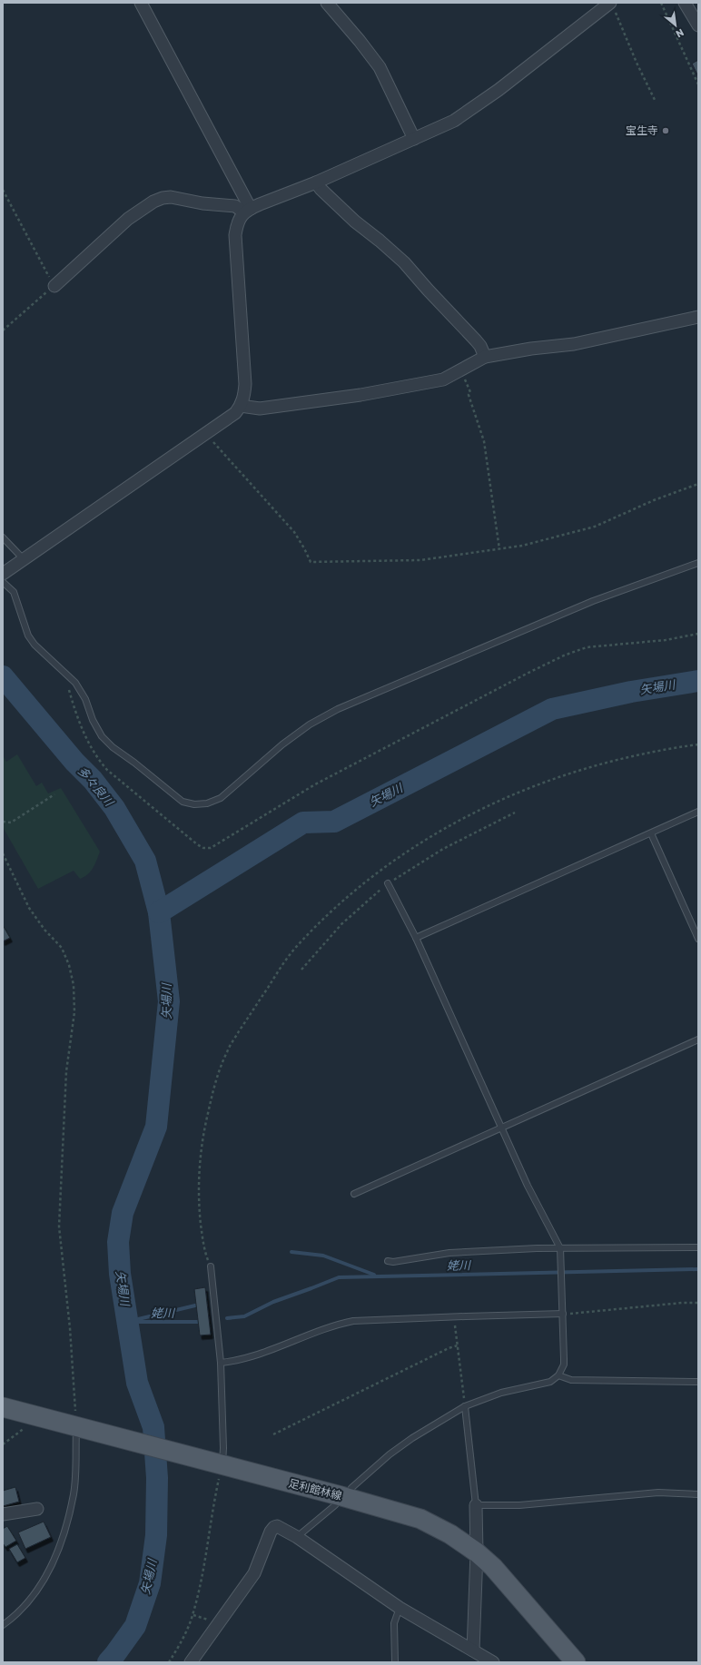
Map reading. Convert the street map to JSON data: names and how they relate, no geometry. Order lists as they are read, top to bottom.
{
  "streets": {
    "main road": ["足利館林線"]
  },
  "water": ["矢場川", "多々良川", "姥川"],
  "places": ["宝生寺"],
  "north": "bottom right"
}
